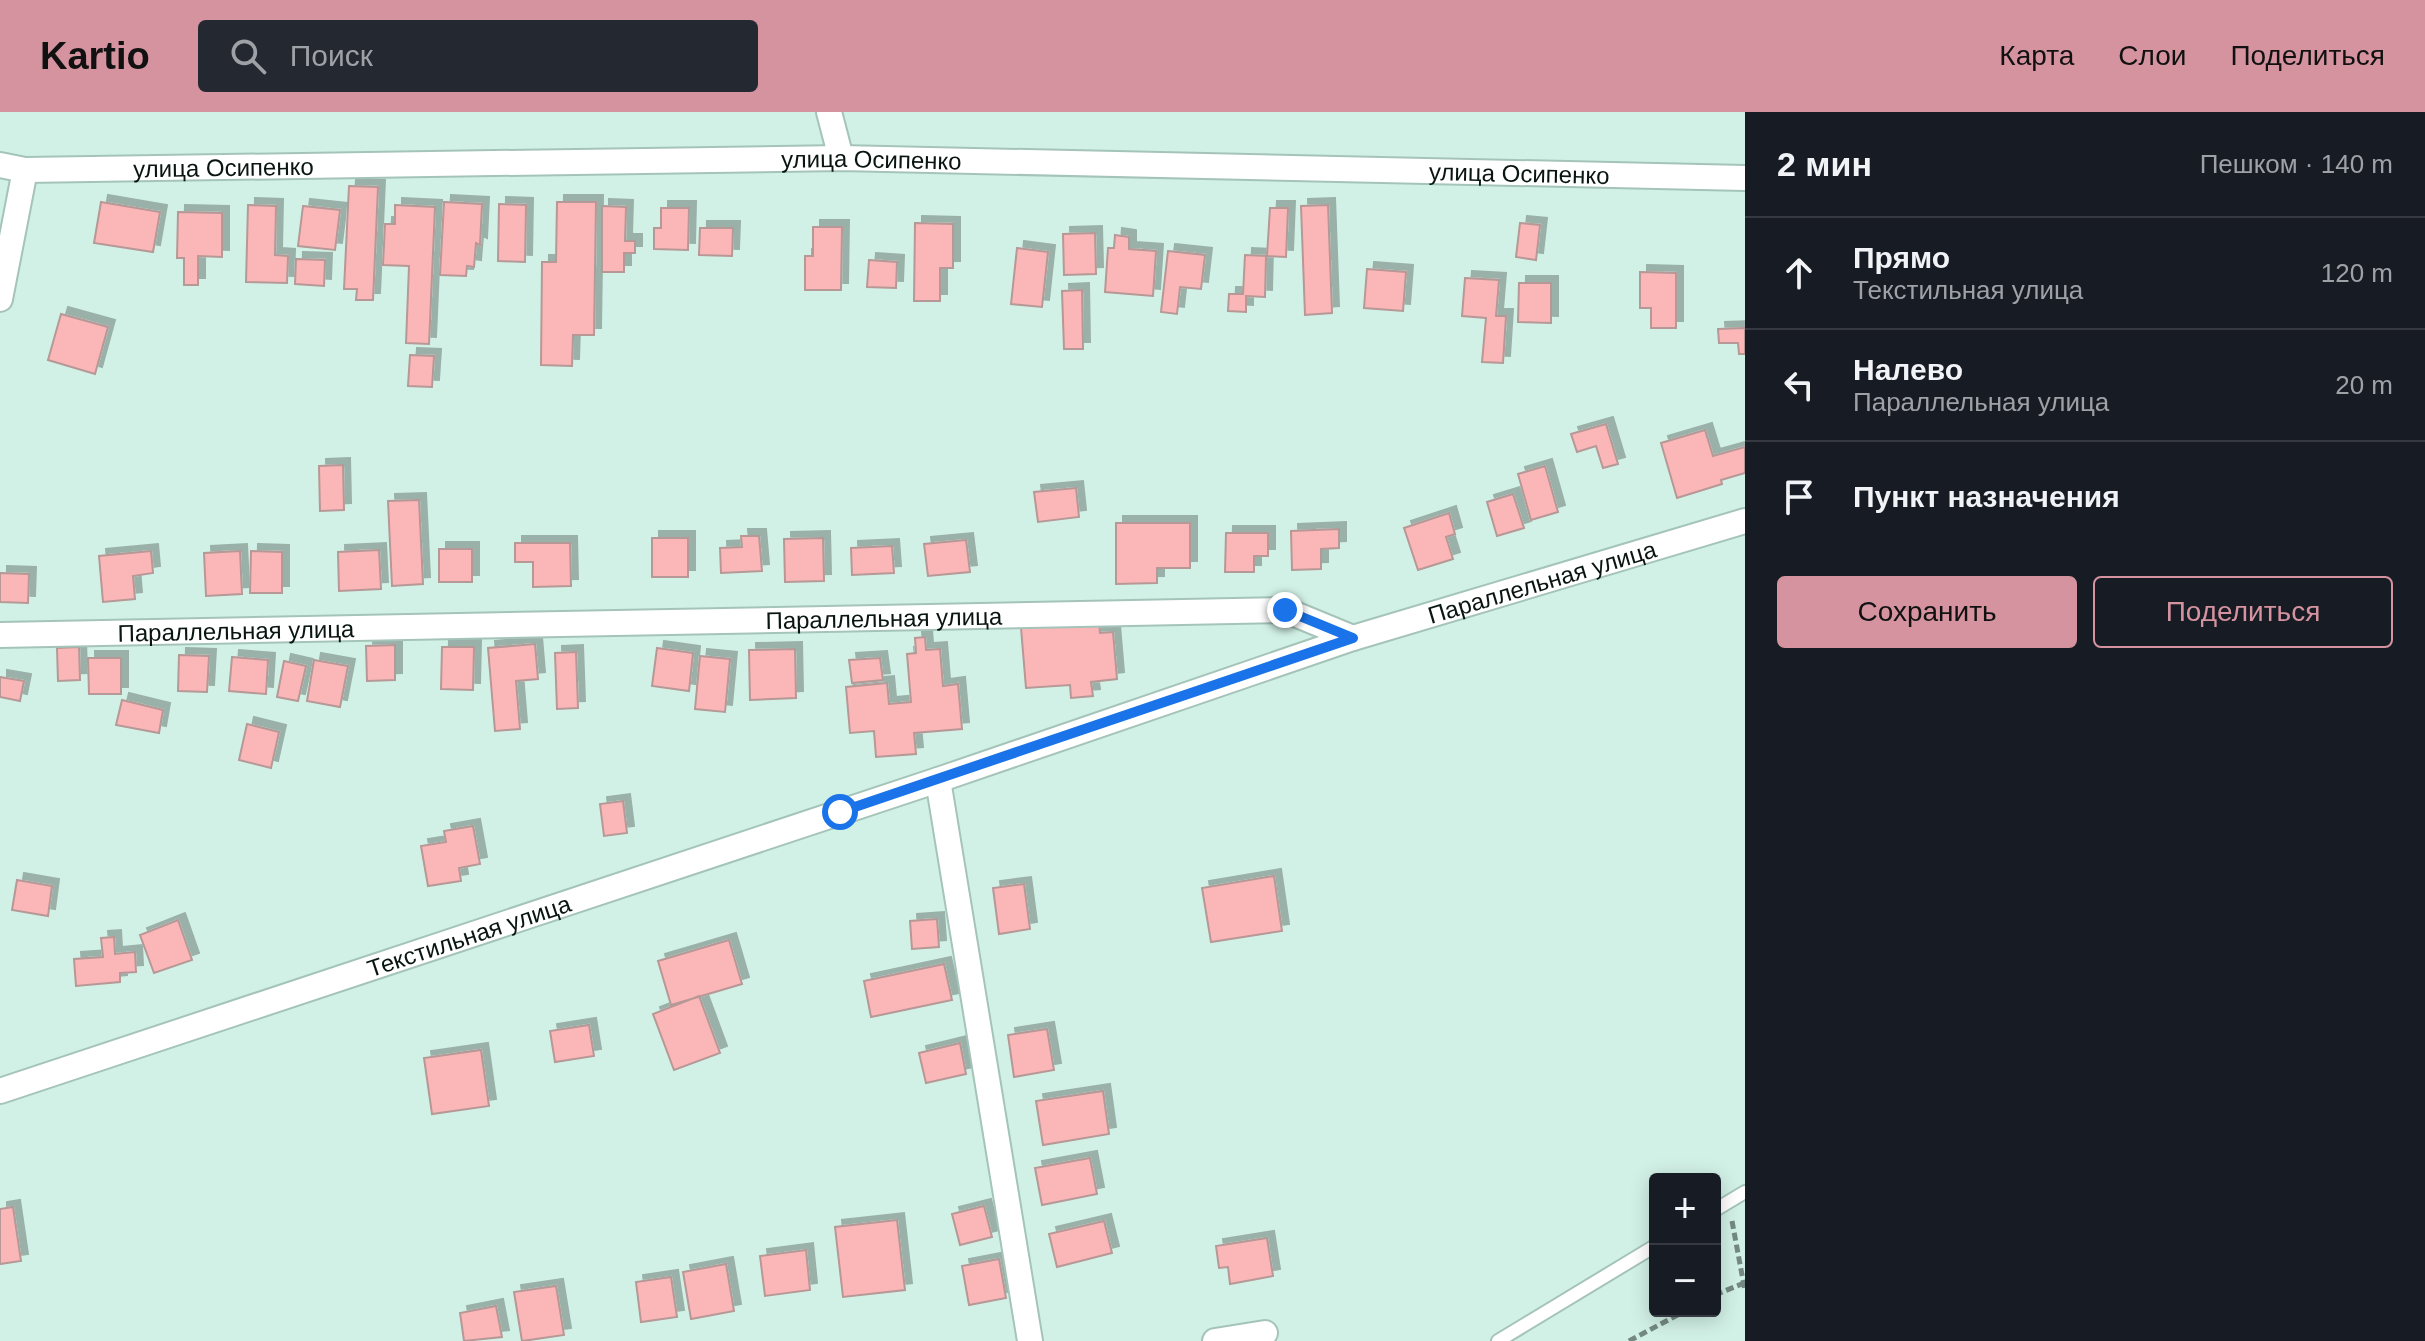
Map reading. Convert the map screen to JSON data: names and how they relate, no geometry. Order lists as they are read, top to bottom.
{
  "streets": {
    "street": ["улица Осипенко", "Параллельная улица", "Текстильная улица"]
  },
  "crossings": [
    ["Параллельная улица", "Текстильная улица"]
  ],
  "page": {
    "header": "Kartio",
    "search": "Поиск",
    "nav": ["Карта", "Слои", "Поделиться"],
    "heading": ["2 мин", "Пешком · 140 m"],
    "list": [
      ["Прямо", "Текстильная улица", "120 m"],
      ["Налево", "Параллельная улица", "20 m"],
      "Пункт назначения"
    ],
    "buttons": ["Сохранить", "Поделиться"],
    "map_buttons": ["+", "−"]
  }
}
